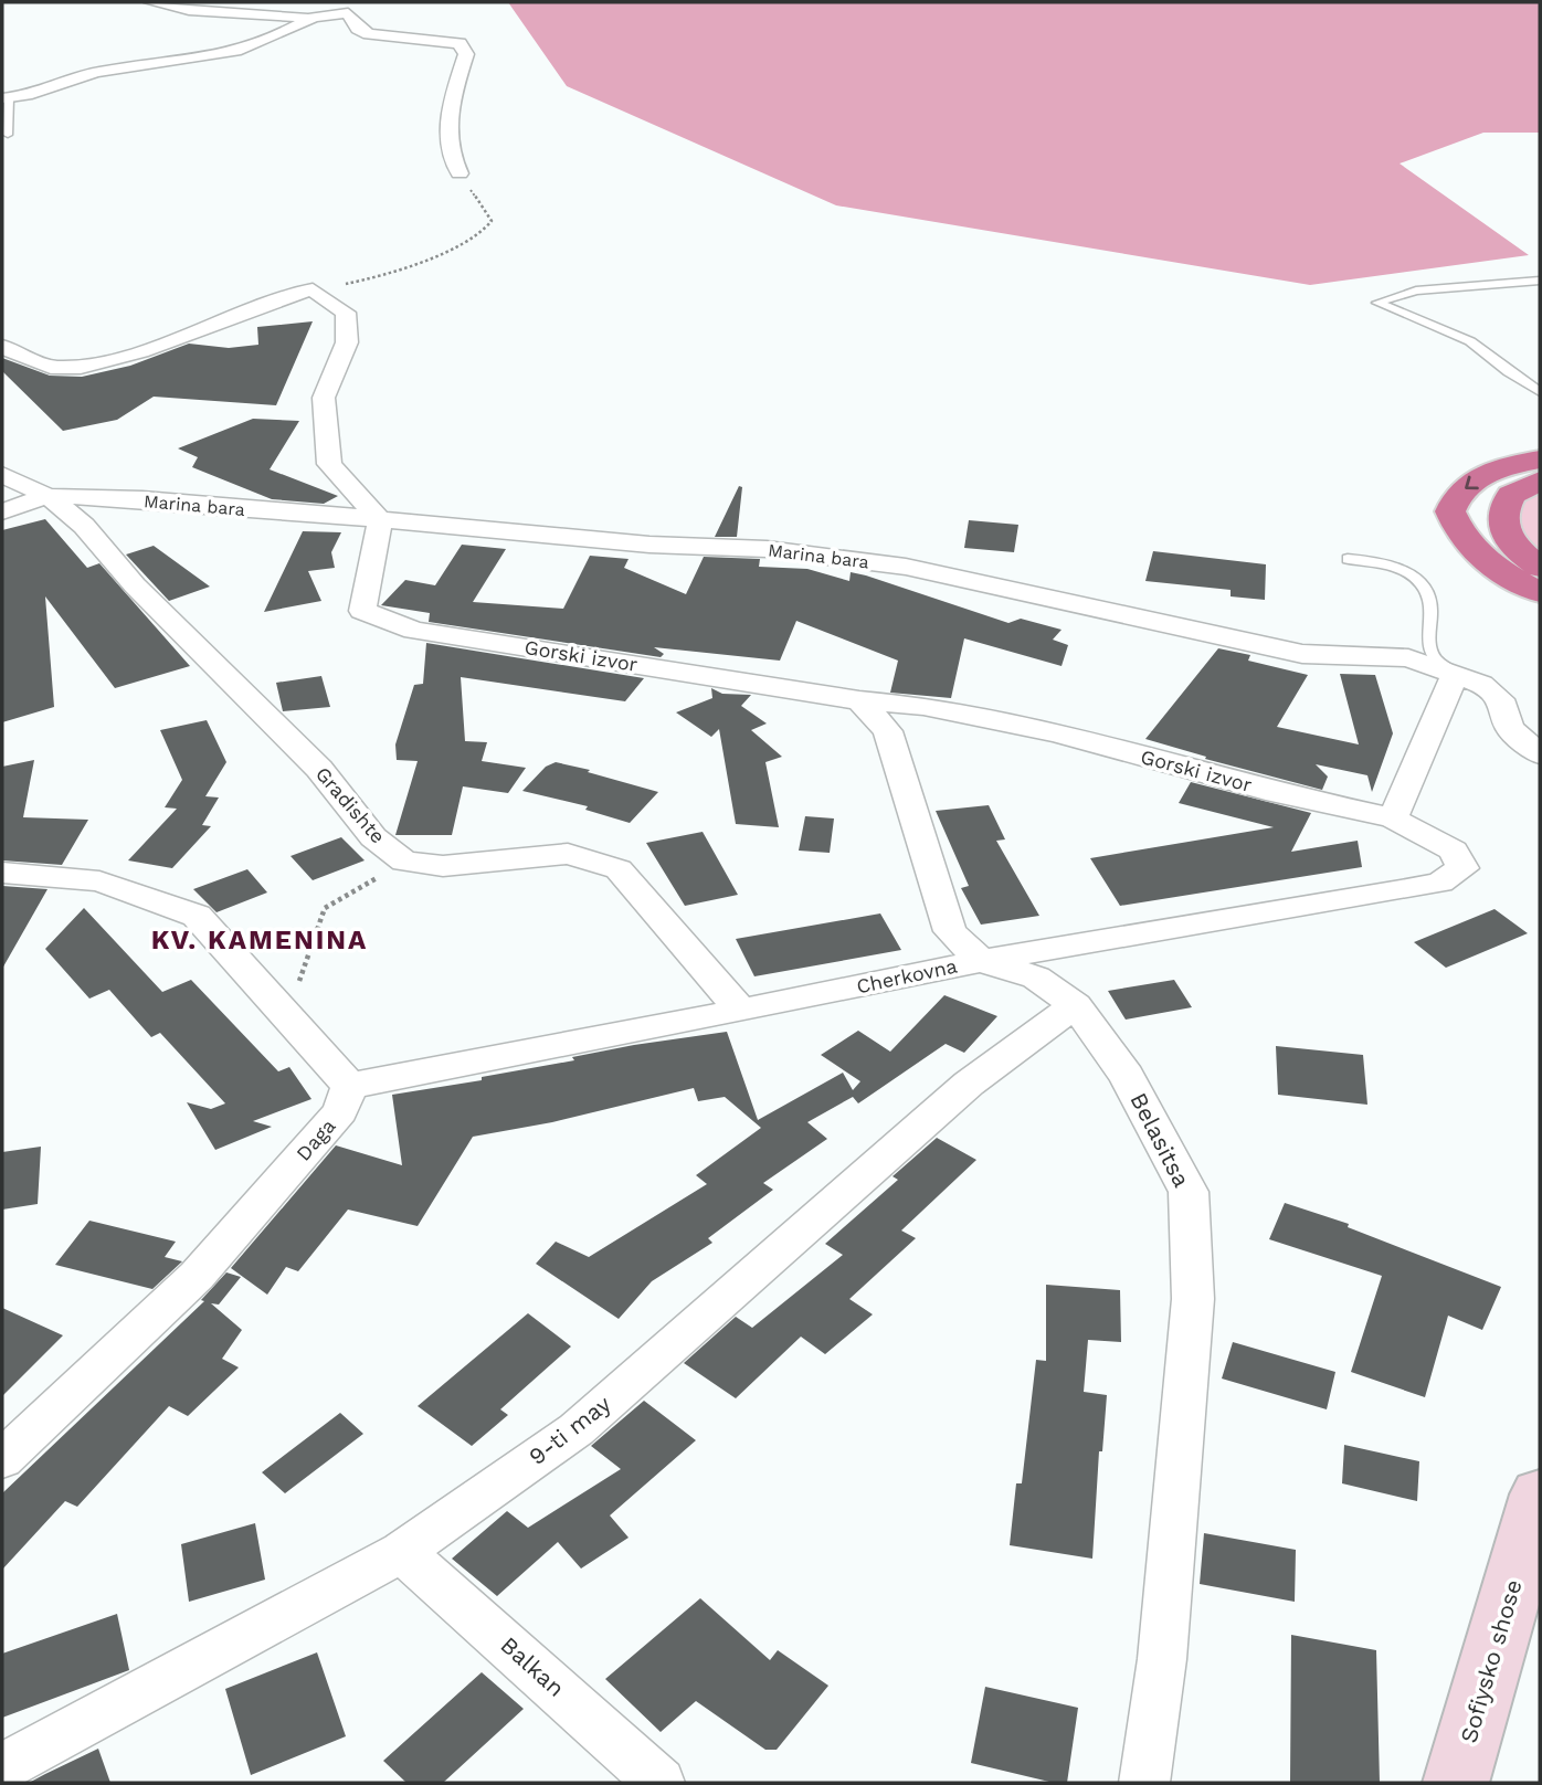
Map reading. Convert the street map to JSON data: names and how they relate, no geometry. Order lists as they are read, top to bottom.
{
  "streets": {
    "main road": ["Sofiysko shose"],
    "street": [
      "Marina bara",
      "Gorski izvor",
      "Gradishte",
      "Cherkovna",
      "Daga",
      "Belasitsa",
      "9-ti may",
      "Balkan"
    ]
  },
  "crossings": [
    ["Marina bara", "Gorski izvor"],
    ["Marina bara", "Gradishte"],
    ["Gorski izvor", "Cherkovna"],
    ["Gorski izvor", "Belasitsa"],
    ["Cherkovna", "Daga"],
    ["Cherkovna", "Belasitsa"],
    ["Belasitsa", "9-ti may"],
    ["9-ti may", "Balkan"]
  ],
  "districts": ["KV. KAMENINA"]
}
